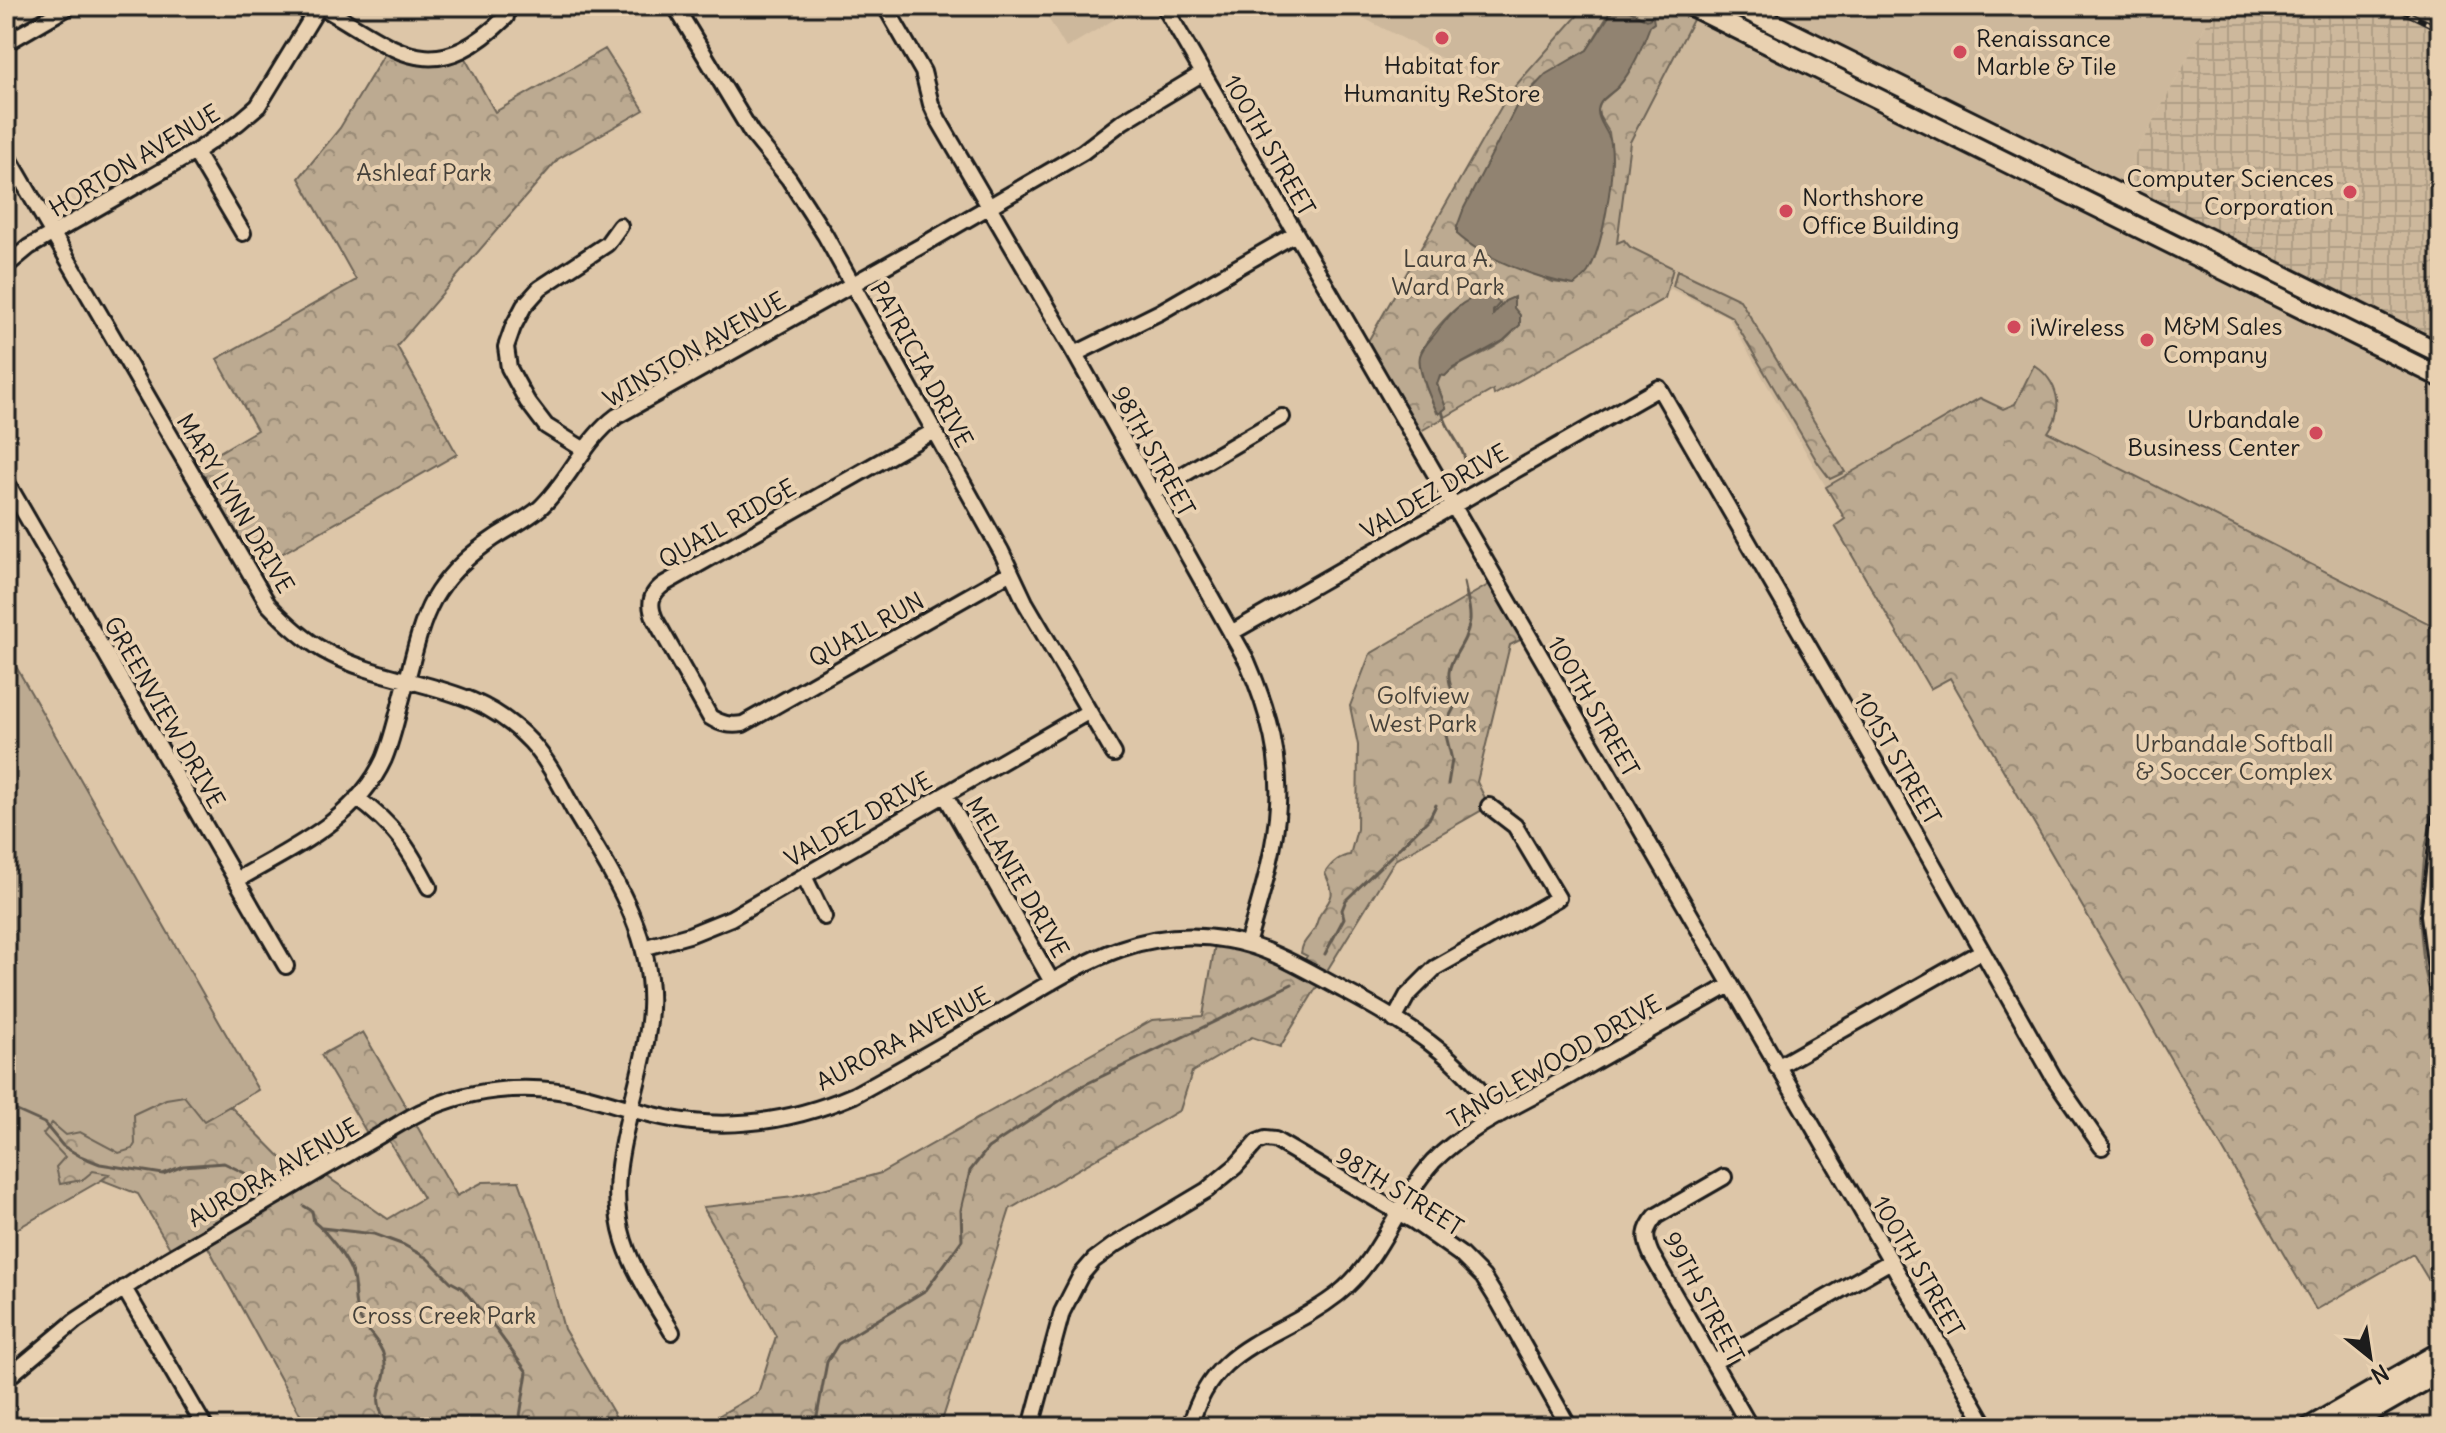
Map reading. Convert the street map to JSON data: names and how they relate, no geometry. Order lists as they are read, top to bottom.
{
  "streets": {
    "street": [
      "100TH STREET",
      "HORTON AVENUE",
      "WINSTON AVENUE",
      "PATRICIA DRIVE",
      "98TH STREET",
      "VALDEZ DRIVE",
      "MARY LYNN DRIVE",
      "QUAIL RIDGE",
      "QUAIL RUN",
      "GREENVIEW DRIVE",
      "101ST STREET",
      "MELANIE DRIVE",
      "AURORA AVENUE",
      "TANGLEWOOD DRIVE",
      "99TH STREET"
    ]
  },
  "crossings": [
    ["100TH STREET", "WINSTON AVENUE"],
    ["100TH STREET", "VALDEZ DRIVE"],
    ["100TH STREET", "TANGLEWOOD DRIVE"],
    ["HORTON AVENUE", "MARY LYNN DRIVE"],
    ["WINSTON AVENUE", "PATRICIA DRIVE"],
    ["WINSTON AVENUE", "98TH STREET"],
    ["WINSTON AVENUE", "MARY LYNN DRIVE"],
    ["WINSTON AVENUE", "GREENVIEW DRIVE"],
    ["PATRICIA DRIVE", "VALDEZ DRIVE"],
    ["PATRICIA DRIVE", "QUAIL RIDGE"],
    ["PATRICIA DRIVE", "QUAIL RUN"],
    ["98TH STREET", "VALDEZ DRIVE"],
    ["98TH STREET", "AURORA AVENUE"],
    ["98TH STREET", "TANGLEWOOD DRIVE"],
    ["VALDEZ DRIVE", "MARY LYNN DRIVE"],
    ["VALDEZ DRIVE", "101ST STREET"],
    ["VALDEZ DRIVE", "MELANIE DRIVE"],
    ["MARY LYNN DRIVE", "AURORA AVENUE"],
    ["QUAIL RIDGE", "QUAIL RUN"],
    ["MELANIE DRIVE", "AURORA AVENUE"],
    ["AURORA AVENUE", "TANGLEWOOD DRIVE"]
  ],
  "parks": [
    "Ashleaf Park",
    "Laura A. Ward Park",
    "Golfview West Park",
    "Urbandale Softball & Soccer Complex",
    "Cross Creek Park"
  ],
  "places": [
    "Habitat for Humanity ReStore",
    "Renaissance Marble & Tile",
    "Computer Sciences Corporation",
    "Northshore Office Building",
    "iWireless",
    "M&M Sales Company",
    "Urbandale Business Center"
  ],
  "north": "bottom right"
}
